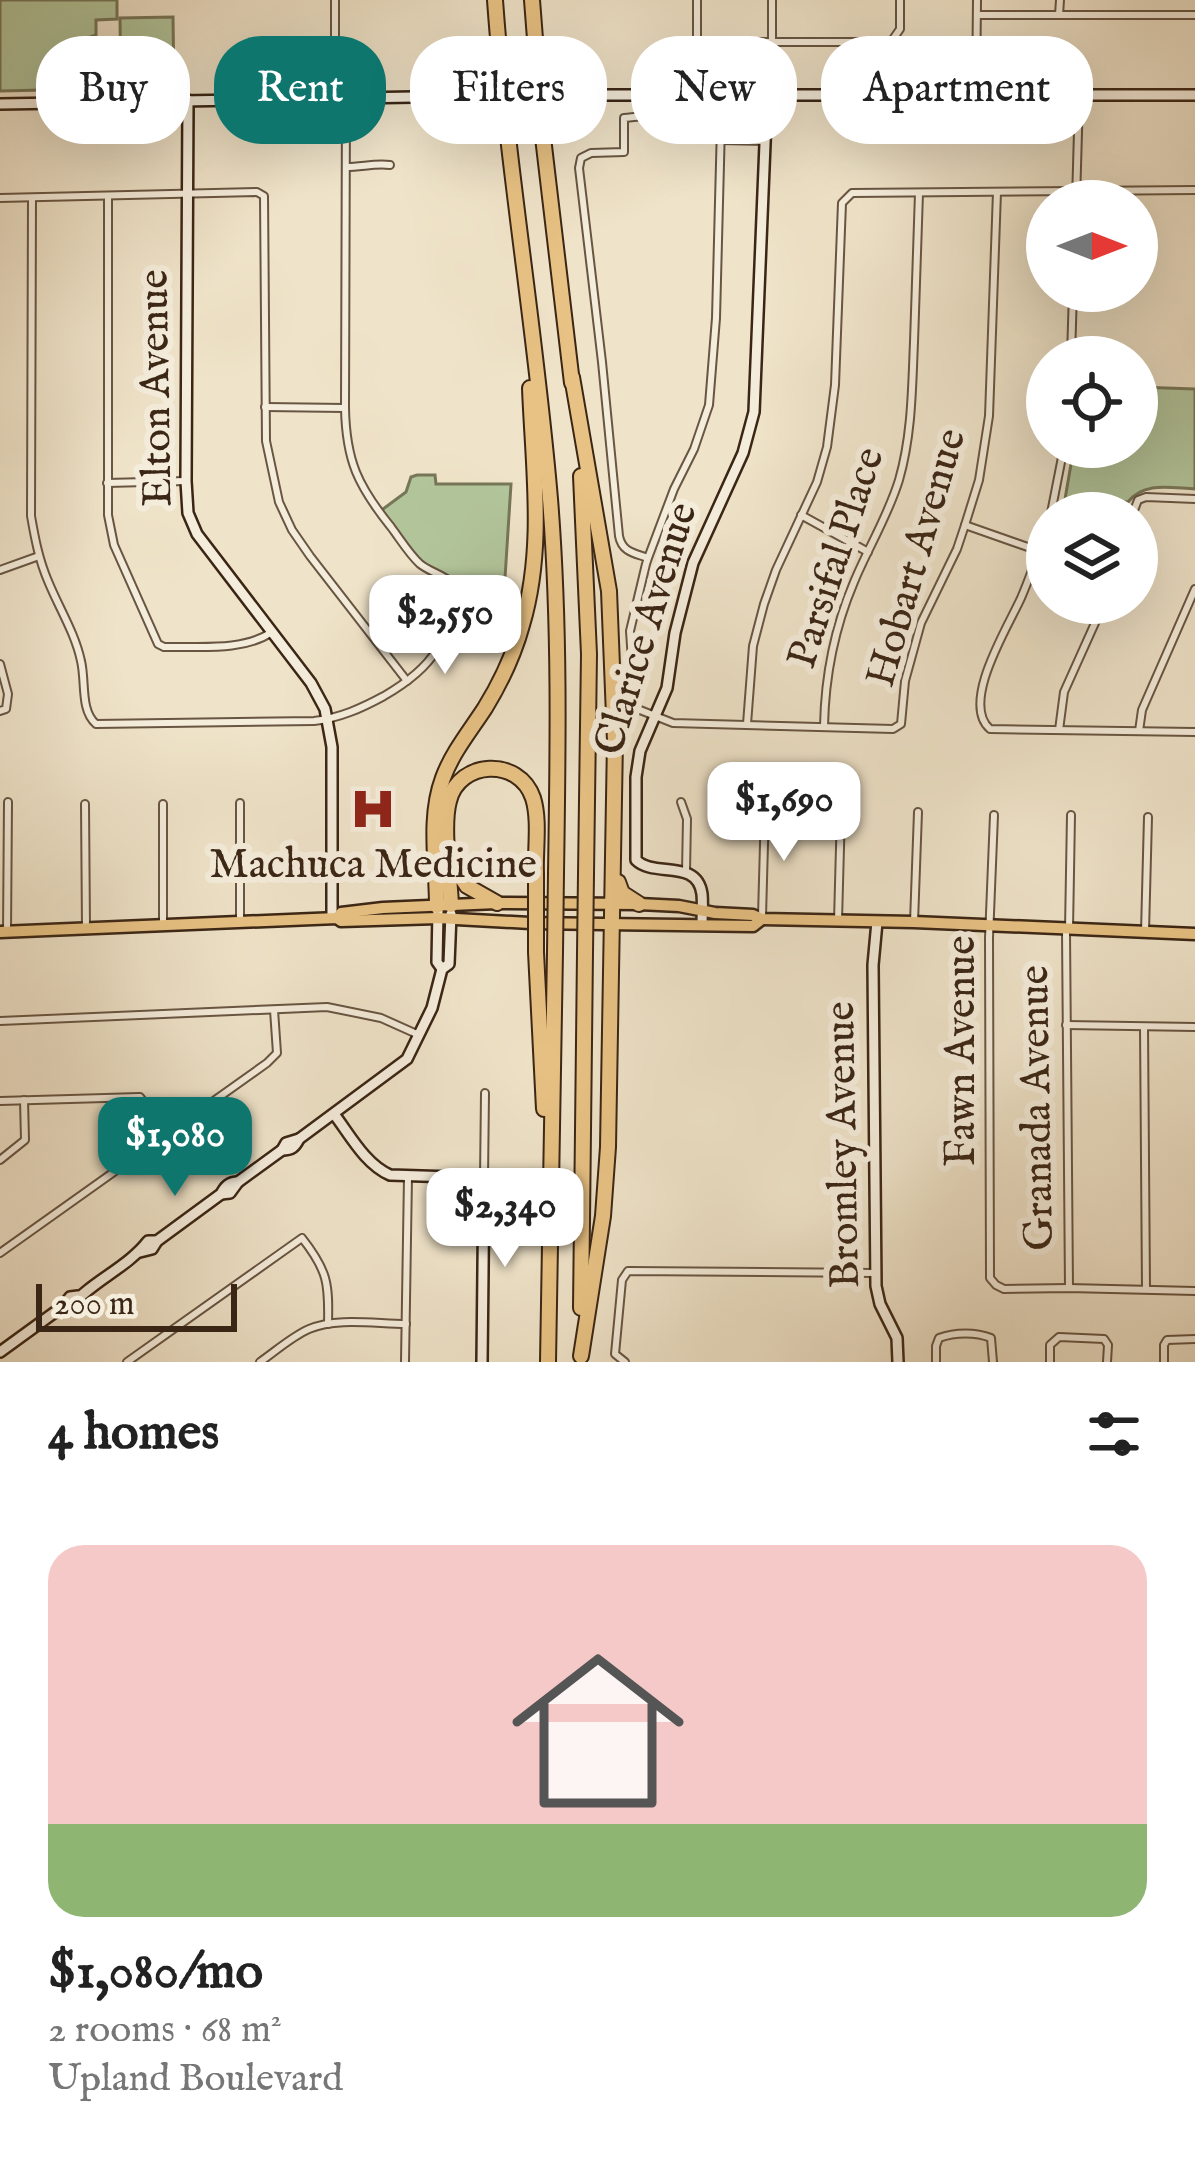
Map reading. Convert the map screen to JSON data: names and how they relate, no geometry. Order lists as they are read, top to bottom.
{
  "streets": {
    "street": [
      "Elton Avenue",
      "Parsifal Place",
      "Hobart Avenue",
      "Clarice Avenue",
      "Fawn Avenue",
      "Granada Avenue",
      "Bromley Avenue"
    ]
  },
  "crossings": [
    ["Parsifal Place", "Hobart Avenue"],
    ["Fawn Avenue", "Granada Avenue"]
  ],
  "places": {
    "hospital": ["Machuca Medicine"]
  },
  "scale_bar": "200 m",
  "north": "right",
  "page": {
    "chip": [
      "Buy",
      "Rent",
      "Filters",
      "New",
      "Apartment"
    ],
    "price": [
      "$2,550",
      "$1,690",
      "$1,080",
      "$2,340"
    ],
    "scale": "200 m",
    "heading": "4 homes",
    "list": [
      {
        "name": "$1,080/mo",
        "note": "2 rooms · 68 m² · Upland Boulevard"
      }
    ]
  }
}
